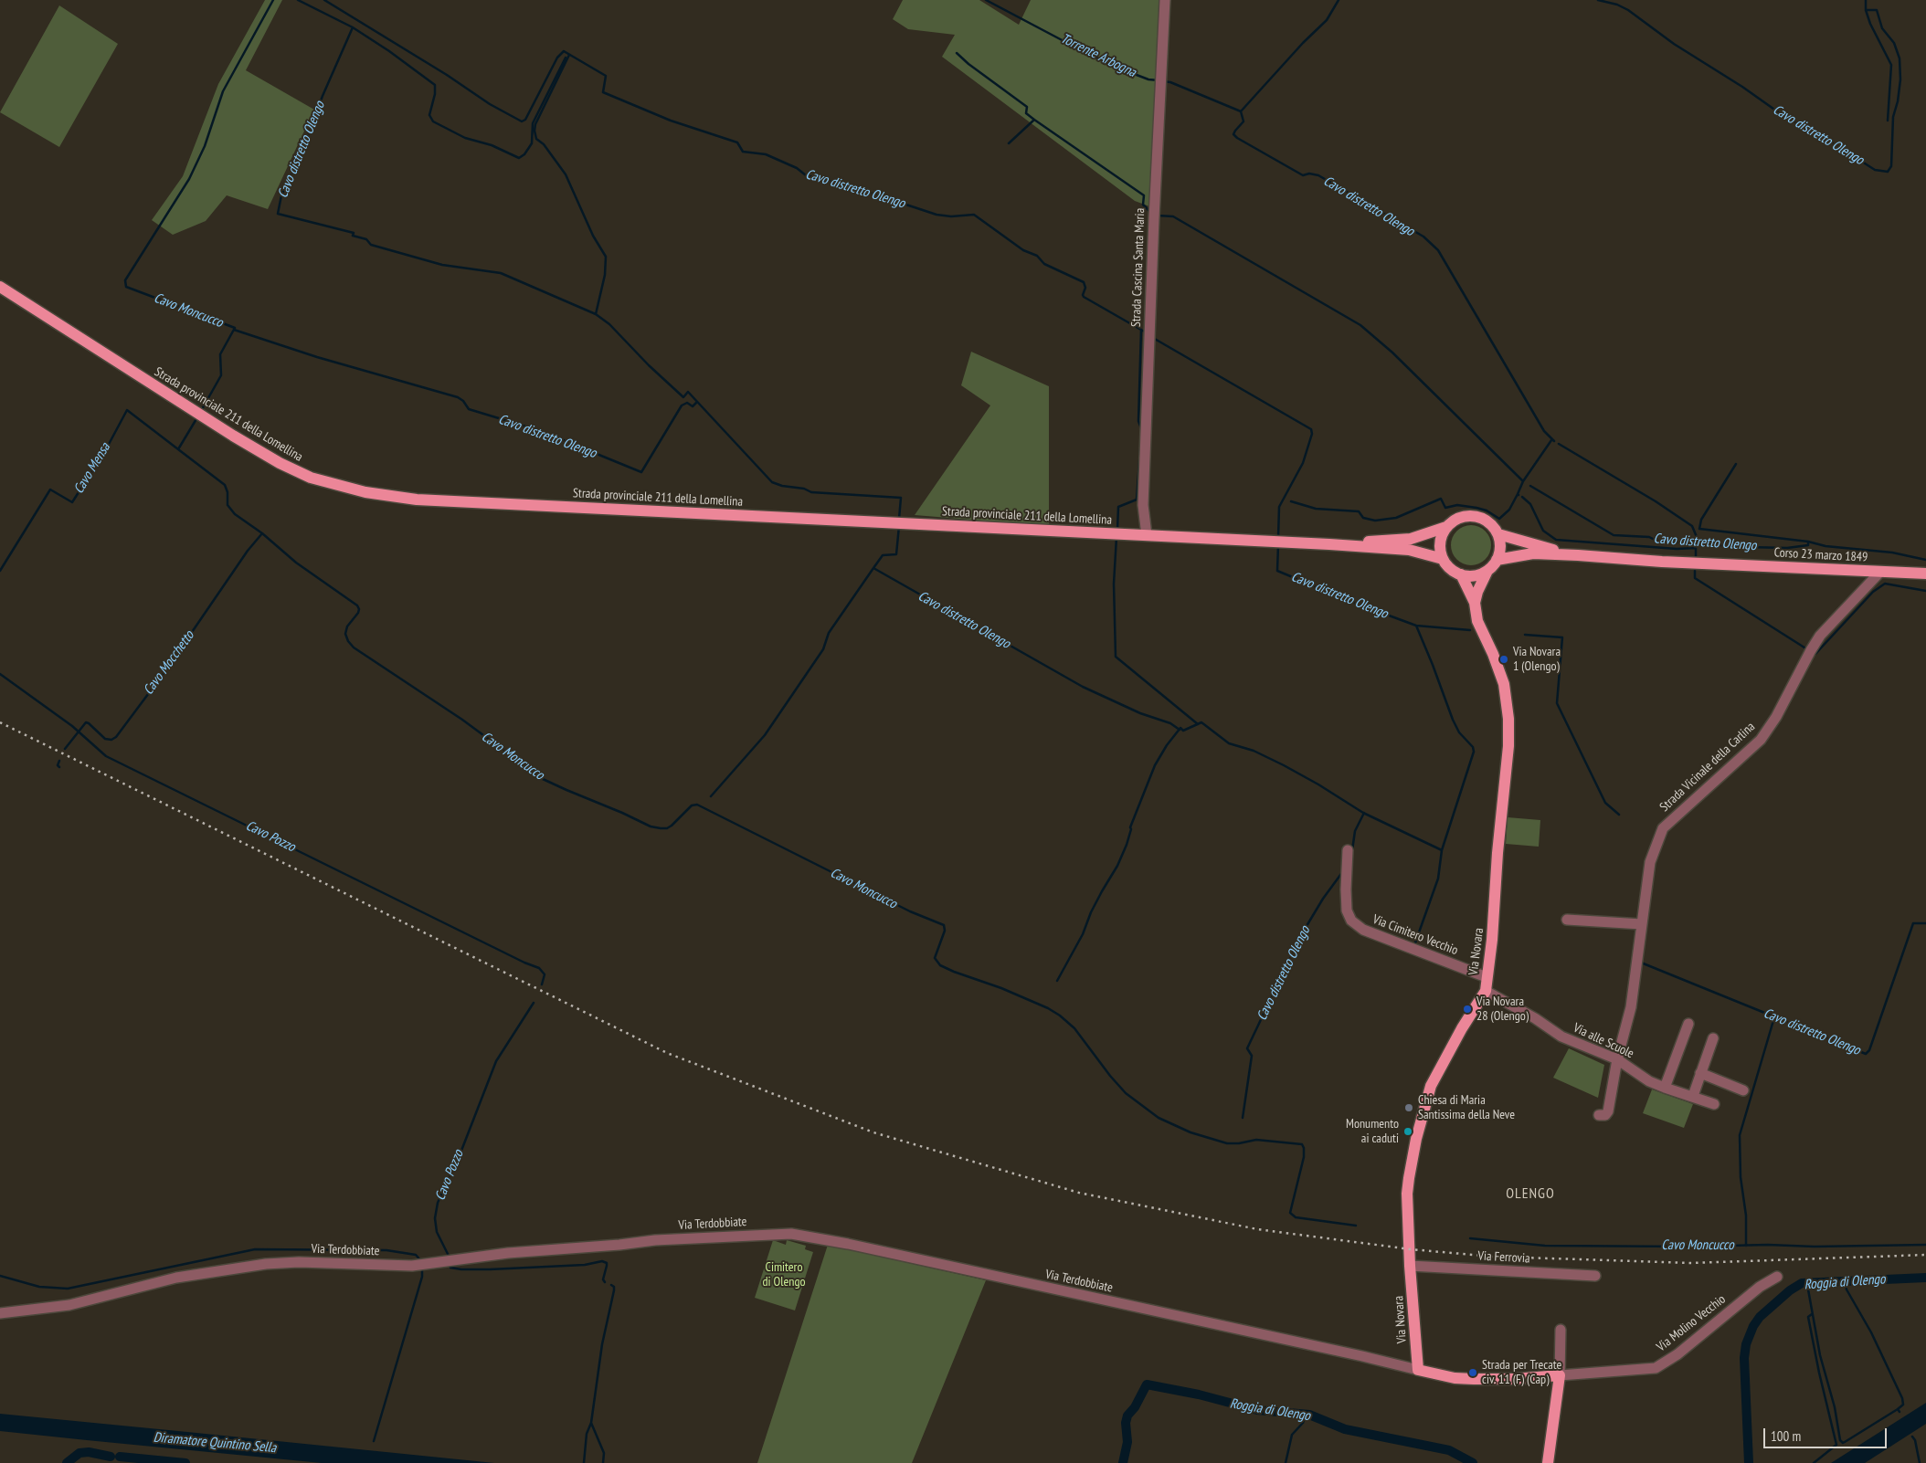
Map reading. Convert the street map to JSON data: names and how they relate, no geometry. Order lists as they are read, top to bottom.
{
  "streets": {
    "main road": ["Strada provinciale 211 della Lomellina", "Corso 23 marzo 1849", "Via Novara"],
    "street": [
      "Strada Cascina Santa Maria",
      "Strada Vicinale della Carlina",
      "Via Cimitero Vecchio",
      "Via alle Scuole",
      "Via Terdobbiate",
      "Via Ferrovia",
      "Via Molino Vecchio"
    ]
  },
  "crossings": [
    ["Strada Cascina Santa Maria", "Strada provinciale 211 della Lomellina"],
    ["Corso 23 marzo 1849", "Strada Vicinale della Carlina"],
    ["Corso 23 marzo 1849", "Via Novara"],
    ["Strada Vicinale della Carlina", "Via alle Scuole"],
    ["Via Cimitero Vecchio", "Via Novara"],
    ["Via Novara", "Via alle Scuole"],
    ["Via Novara", "Via Terdobbiate"],
    ["Via Novara", "Via Ferrovia"]
  ],
  "districts": ["OLENGO"],
  "water": [
    "Torrente Arbogna",
    "Cavo distretto Olengo",
    "Cavo Moncucco",
    "Cavo Mensa",
    "Cavo Mocchetto",
    "Cavo Pozzo",
    "Roggia di Olengo",
    "Diramatore Quintino Sella"
  ],
  "parks": ["Cimitero di Olengo"],
  "places": [
    "Via Novara 1 (Olengo)",
    "Via Novara 28 (Olengo)",
    "Chiesa di Maria Santissima della Neve",
    "Monumento ai caduti",
    "Strada per Trecate civ. 11 (F) (Cap)"
  ],
  "scale_bar": "100 m"
}
